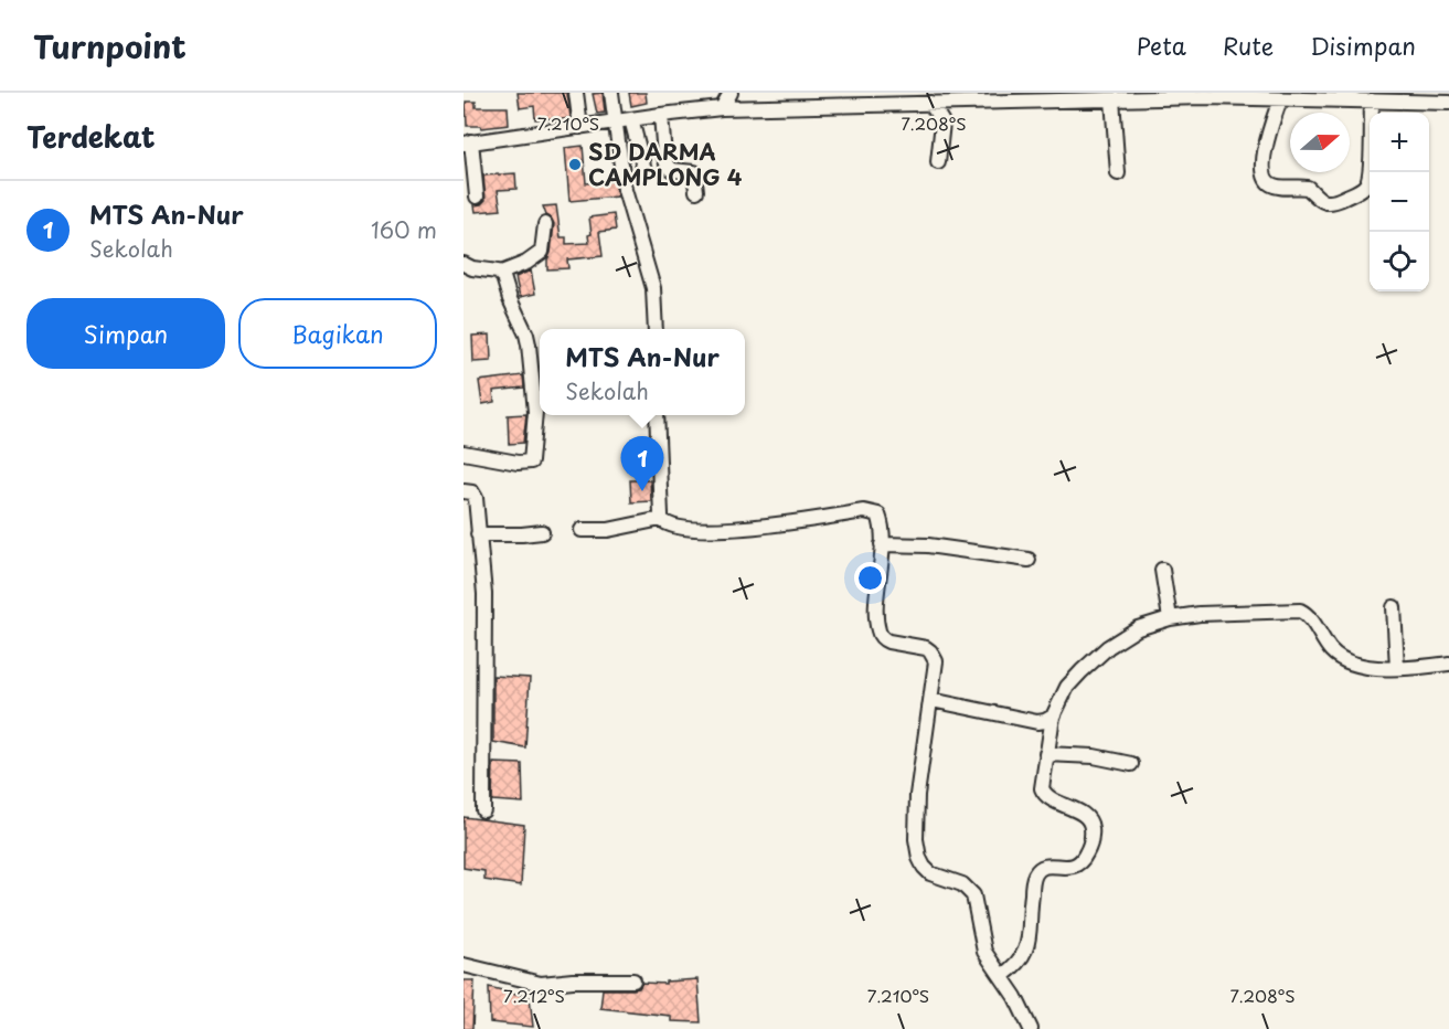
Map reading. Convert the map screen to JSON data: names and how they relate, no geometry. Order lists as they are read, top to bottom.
{
  "places": ["SD DARMA CAMPLONG 4"],
  "north": "right",
  "page": {
    "header": "Turnpoint",
    "nav": ["Peta", "Rute", "Disimpan"],
    "heading": "Terdekat",
    "map_buttons": ["+", "−"],
    "list": [
      {
        "mark": "1",
        "name": "MTS An-Nur",
        "note": "Sekolah",
        "value": "160 m"
      }
    ],
    "buttons": ["Simpan", "Bagikan"],
    "popup": ["MTS An-Nur", "Sekolah"],
    "pins": "1"
  },
  "coordinates": ["7.210°S", "7.208°S", "7.212°S"]
}
